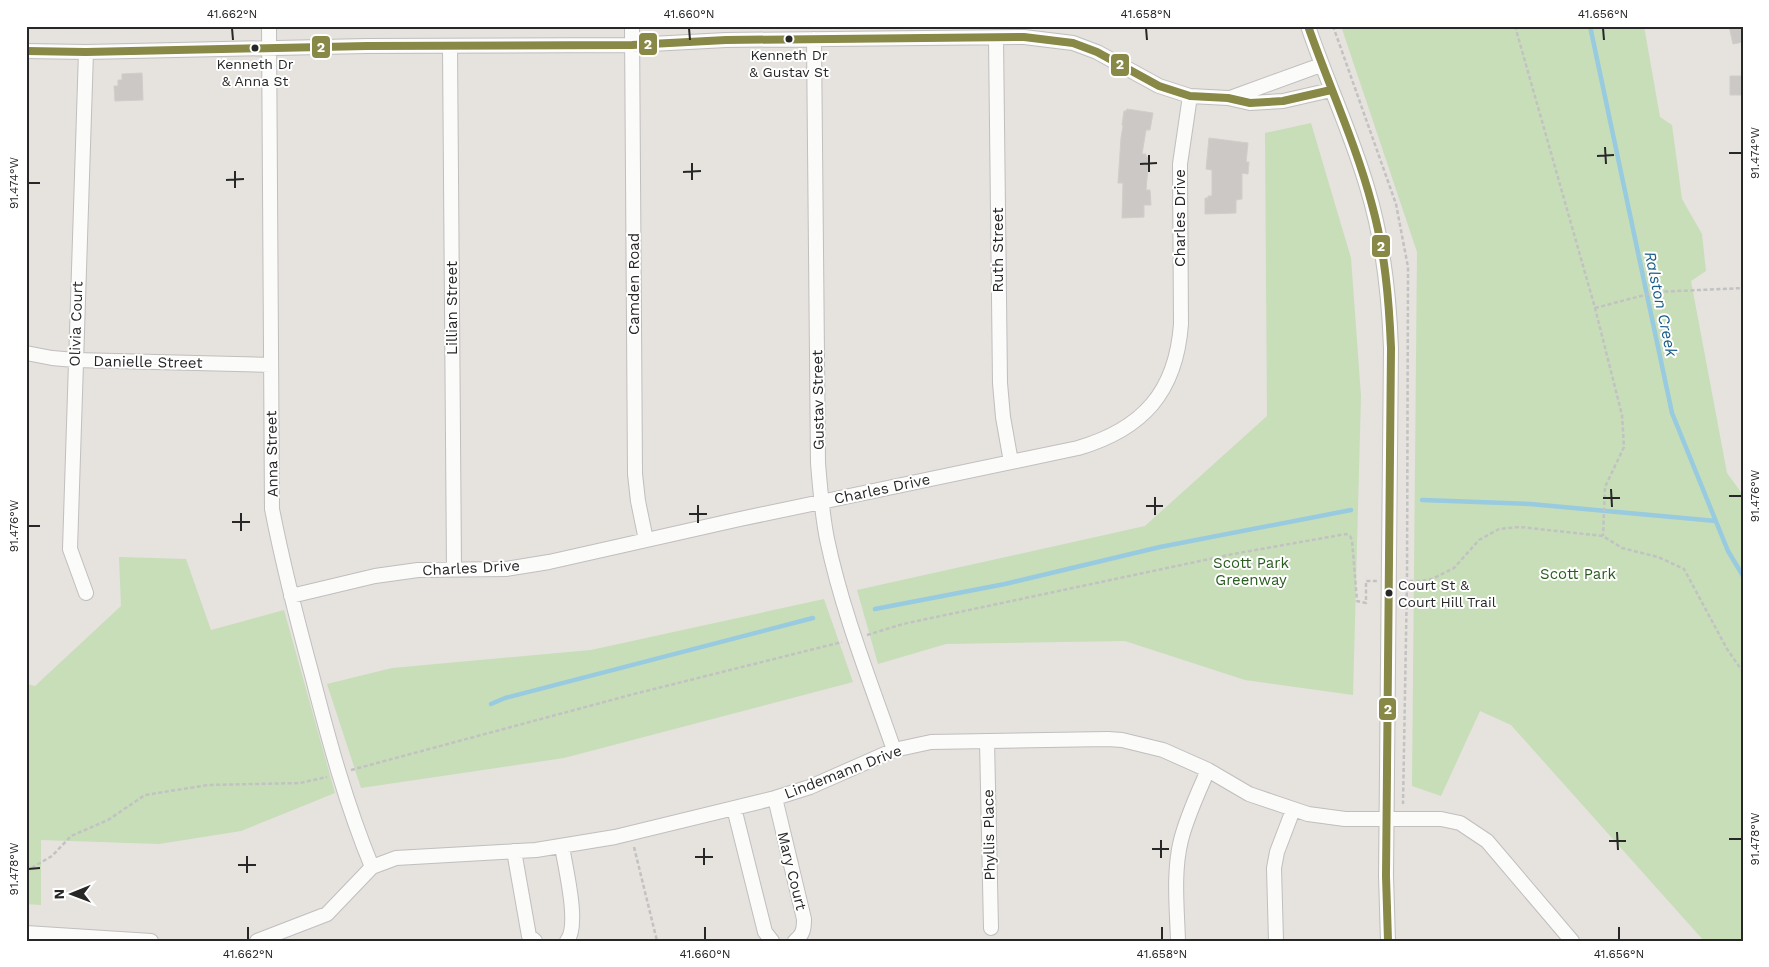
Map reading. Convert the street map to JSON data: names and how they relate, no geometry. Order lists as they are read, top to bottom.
{
  "streets": {
    "street": [
      "Charles Drive",
      "Ruth Street",
      "Camden Road",
      "Lillian Street",
      "Olivia Court",
      "Danielle Street",
      "Gustav Street",
      "Anna Street",
      "Lindemann Drive",
      "Phyllis Place",
      "Mary Court"
    ]
  },
  "crossings": [
    ["Charles Drive", "Ruth Street"],
    ["Charles Drive", "Camden Road"],
    ["Charles Drive", "Lillian Street"],
    ["Charles Drive", "Gustav Street"],
    ["Charles Drive", "Anna Street"],
    ["Olivia Court", "Danielle Street"],
    ["Danielle Street", "Anna Street"],
    ["Gustav Street", "Lindemann Drive"],
    ["Anna Street", "Lindemann Drive"],
    ["Lindemann Drive", "Phyllis Place"],
    ["Lindemann Drive", "Mary Court"]
  ],
  "water": ["Ralston Creek"],
  "parks": ["Scott Park Greenway", "Scott Park"],
  "places": ["Kenneth Dr & Gustav St", "Kenneth Dr & Anna St", "Court St & Court Hill Trail"],
  "lines": ["transit line 2"],
  "north": "left",
  "coordinates": [
    "41.662°N",
    "41.660°N",
    "41.658°N",
    "41.656°N",
    "91.474°W",
    "91.476°W",
    "91.478°W"
  ]
}
